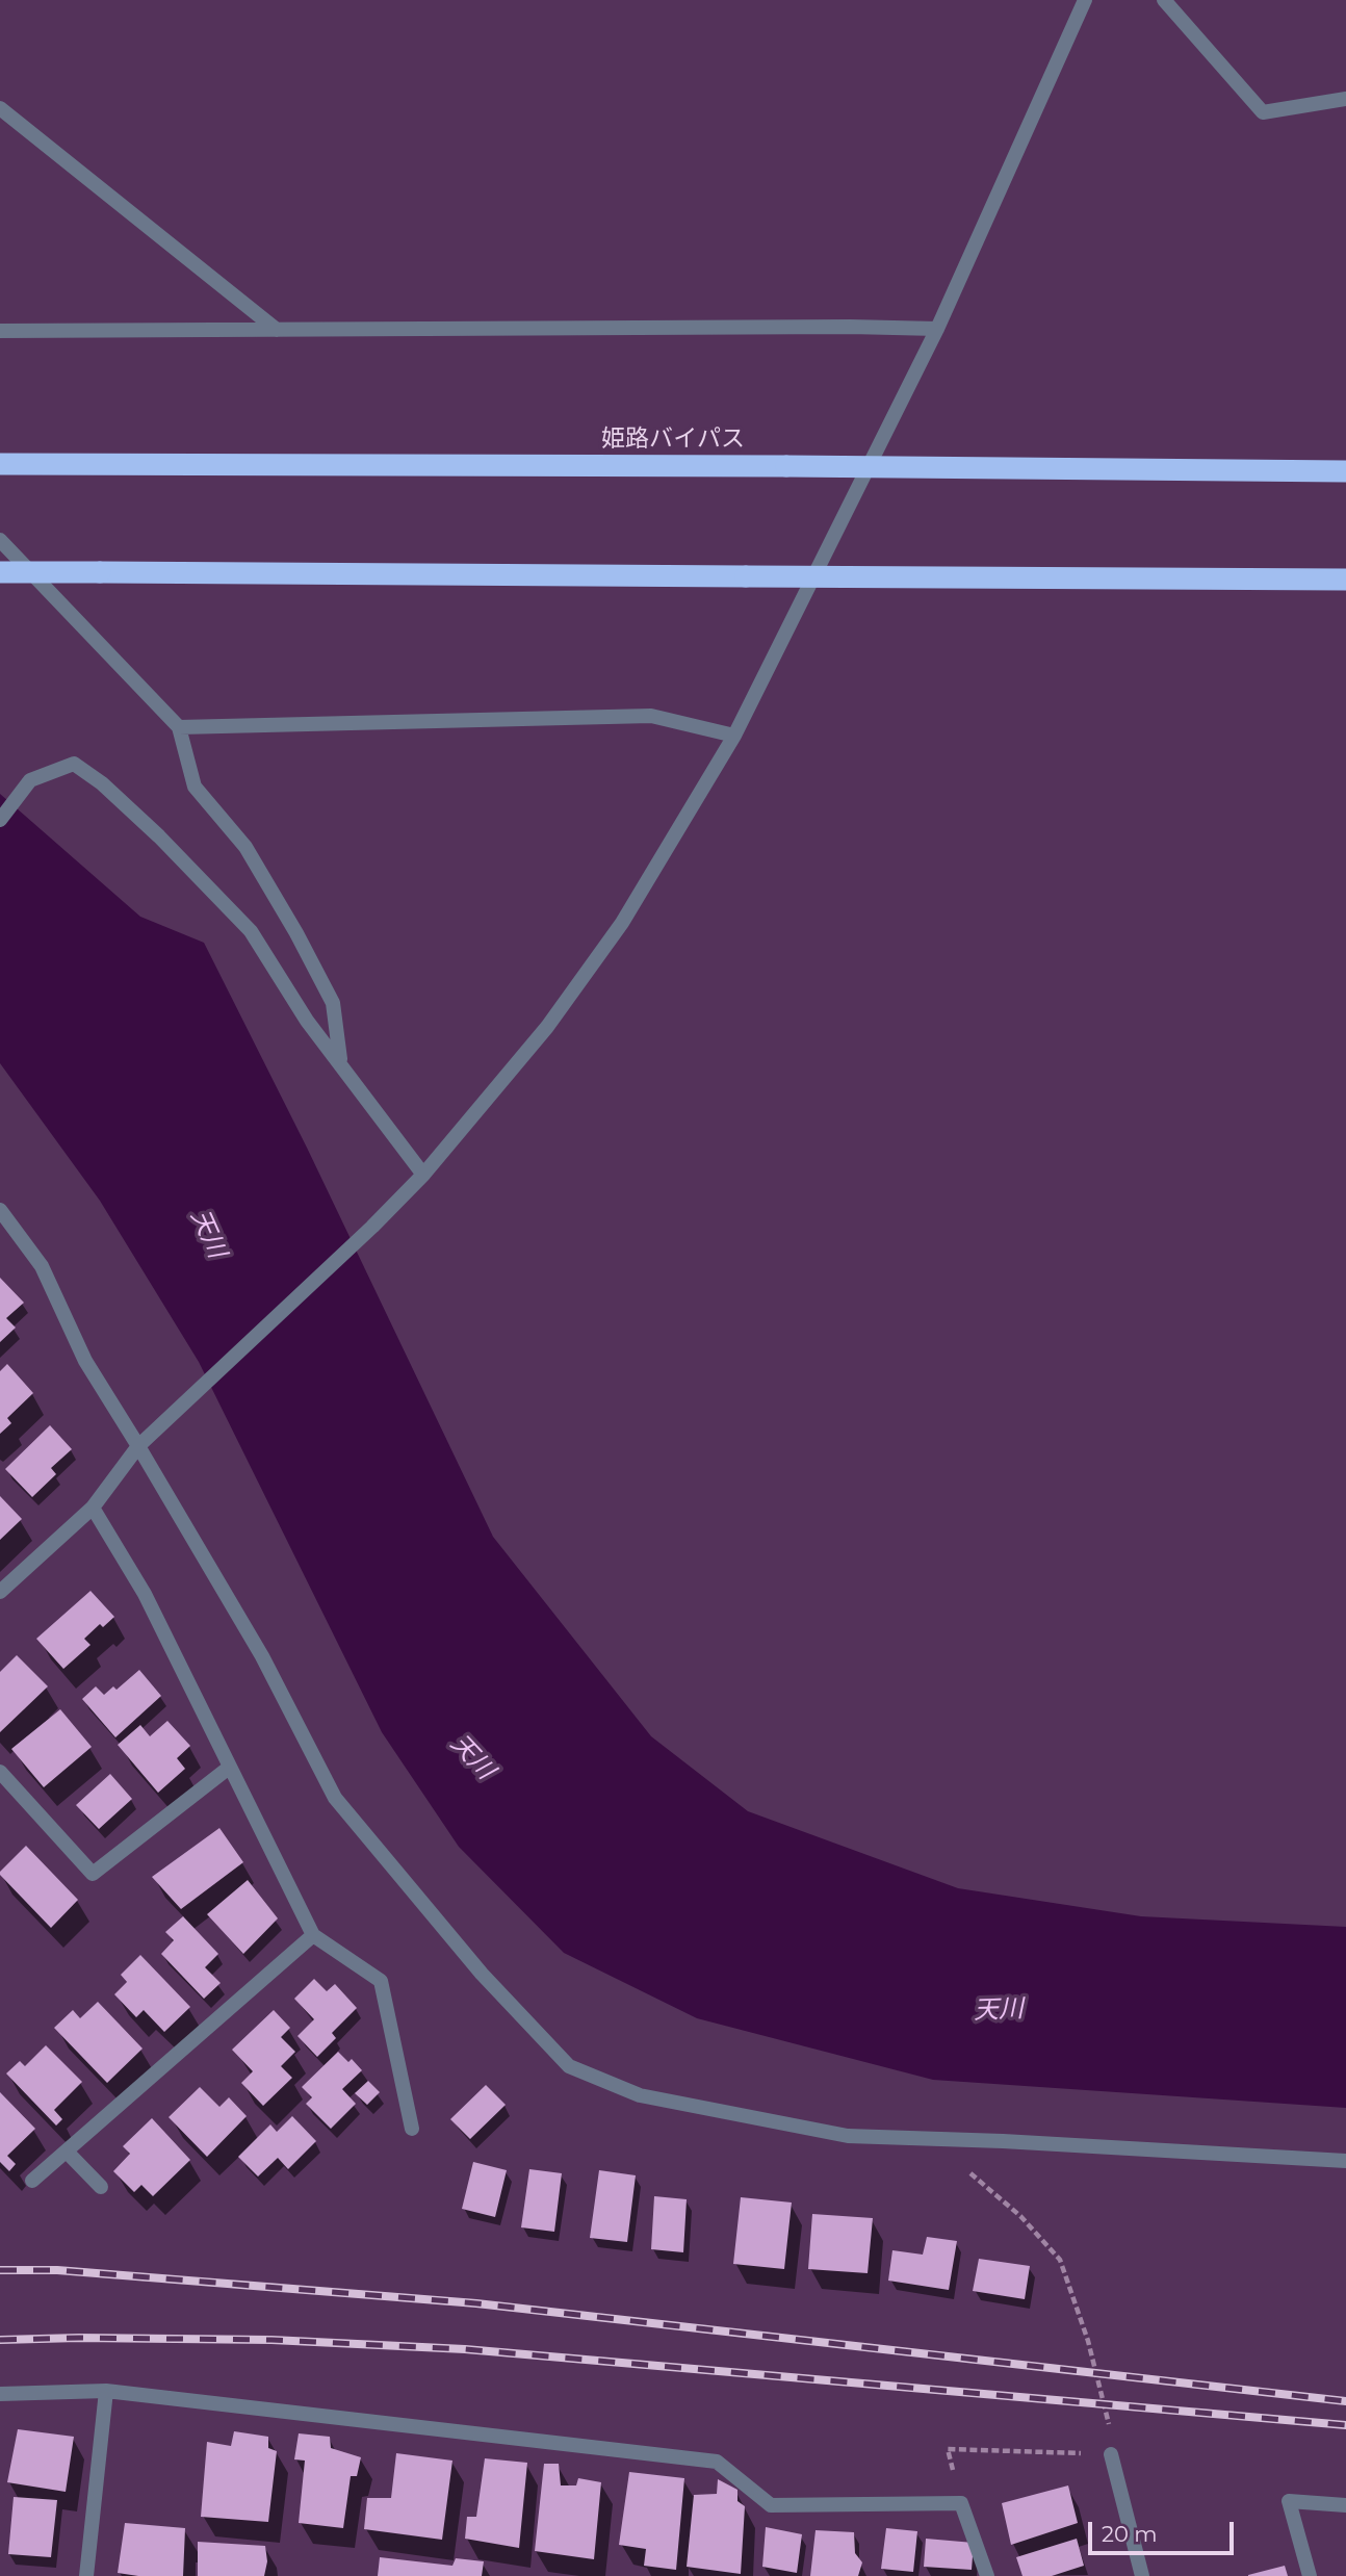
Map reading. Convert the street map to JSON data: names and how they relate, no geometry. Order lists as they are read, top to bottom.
{
  "streets": {
    "highway": ["姫路バイパス"]
  },
  "water": ["天川"],
  "scale_bar": "20 m"
}
